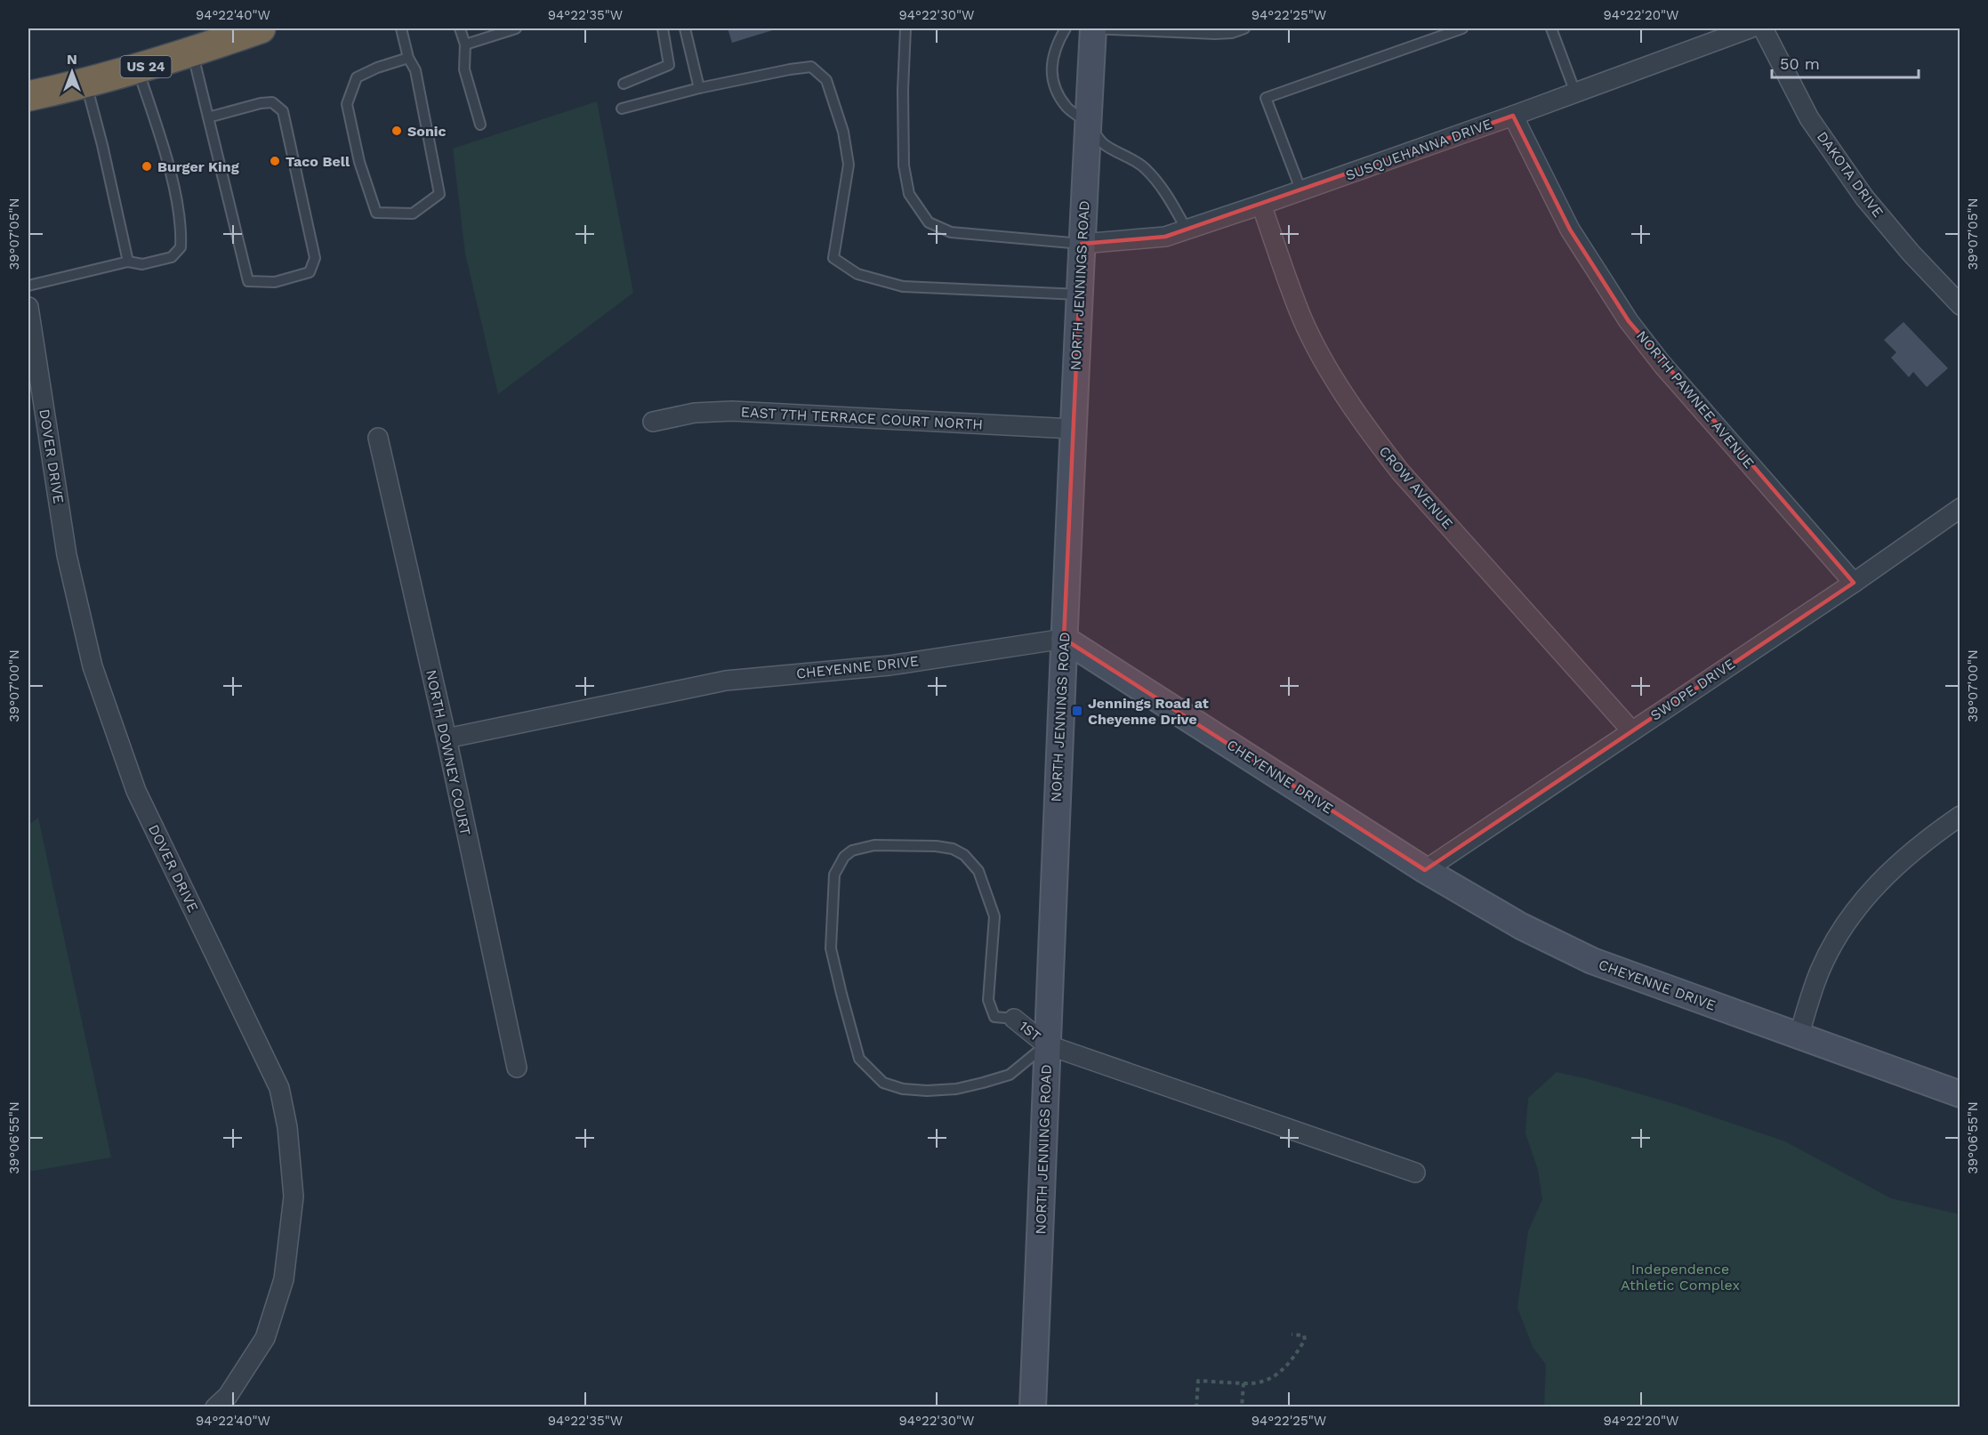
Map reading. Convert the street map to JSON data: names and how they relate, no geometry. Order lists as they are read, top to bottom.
{
  "streets": {
    "highway": ["US 24"],
    "street": [
      "SUSQUEHANNA DRIVE",
      "DAKOTA DRIVE",
      "NORTH JENNINGS ROAD",
      "NORTH PAWNEE AVENUE",
      "EAST 7TH TERRACE COURT NORTH",
      "DOVER DRIVE",
      "CROW AVENUE",
      "CHEYENNE DRIVE",
      "SWOPE DRIVE",
      "NORTH DOWNEY COURT",
      "1ST"
    ]
  },
  "crossings": [
    ["SUSQUEHANNA DRIVE", "NORTH JENNINGS ROAD"],
    ["SUSQUEHANNA DRIVE", "NORTH PAWNEE AVENUE"],
    ["SUSQUEHANNA DRIVE", "CROW AVENUE"],
    ["NORTH JENNINGS ROAD", "EAST 7TH TERRACE COURT NORTH"],
    ["NORTH JENNINGS ROAD", "CHEYENNE DRIVE"],
    ["NORTH JENNINGS ROAD", "1ST"],
    ["NORTH PAWNEE AVENUE", "SWOPE DRIVE"],
    ["CROW AVENUE", "SWOPE DRIVE"],
    ["CHEYENNE DRIVE", "SWOPE DRIVE"],
    ["CHEYENNE DRIVE", "NORTH DOWNEY COURT"]
  ],
  "parks": ["Independence Athletic Complex"],
  "places": {
    "other": ["Sonic", "Taco Bell", "Burger King"],
    "transit": ["Jennings Road at Cheyenne Drive"]
  },
  "scale_bar": "50 m",
  "north": "top",
  "coordinates": [
    "94°22'40\"W",
    "94°22'35\"W",
    "94°22'30\"W",
    "94°22'25\"W",
    "94°22'20\"W",
    "39°07'05\"N",
    "39°07'00\"N",
    "39°06'55\"N"
  ]
}
